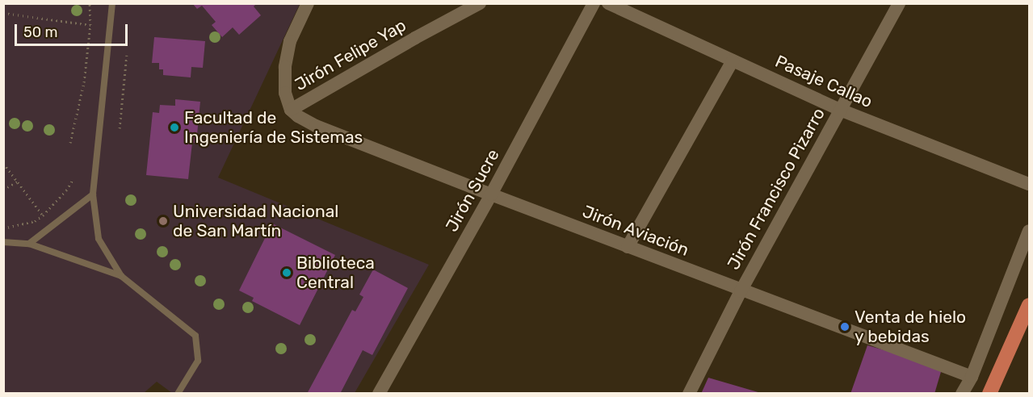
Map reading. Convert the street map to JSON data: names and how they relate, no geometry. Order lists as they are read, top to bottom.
{
  "streets": {
    "street": [
      "Jirón Felipe Yap",
      "Pasaje Callao",
      "Jirón Francisco Pizarro",
      "Jirón Sucre",
      "Jirón Aviación"
    ]
  },
  "crossings": [
    ["Jirón Felipe Yap", "Jirón Aviación"],
    ["Pasaje Callao", "Jirón Francisco Pizarro"],
    ["Jirón Francisco Pizarro", "Jirón Aviación"],
    ["Jirón Sucre", "Jirón Aviación"]
  ],
  "places": [
    "Facultad de Ingeniería de Sistemas",
    "Universidad Nacional de San Martín",
    "Biblioteca Central",
    "Venta de hielo y bebidas"
  ],
  "scale_bar": "50 m"
}
